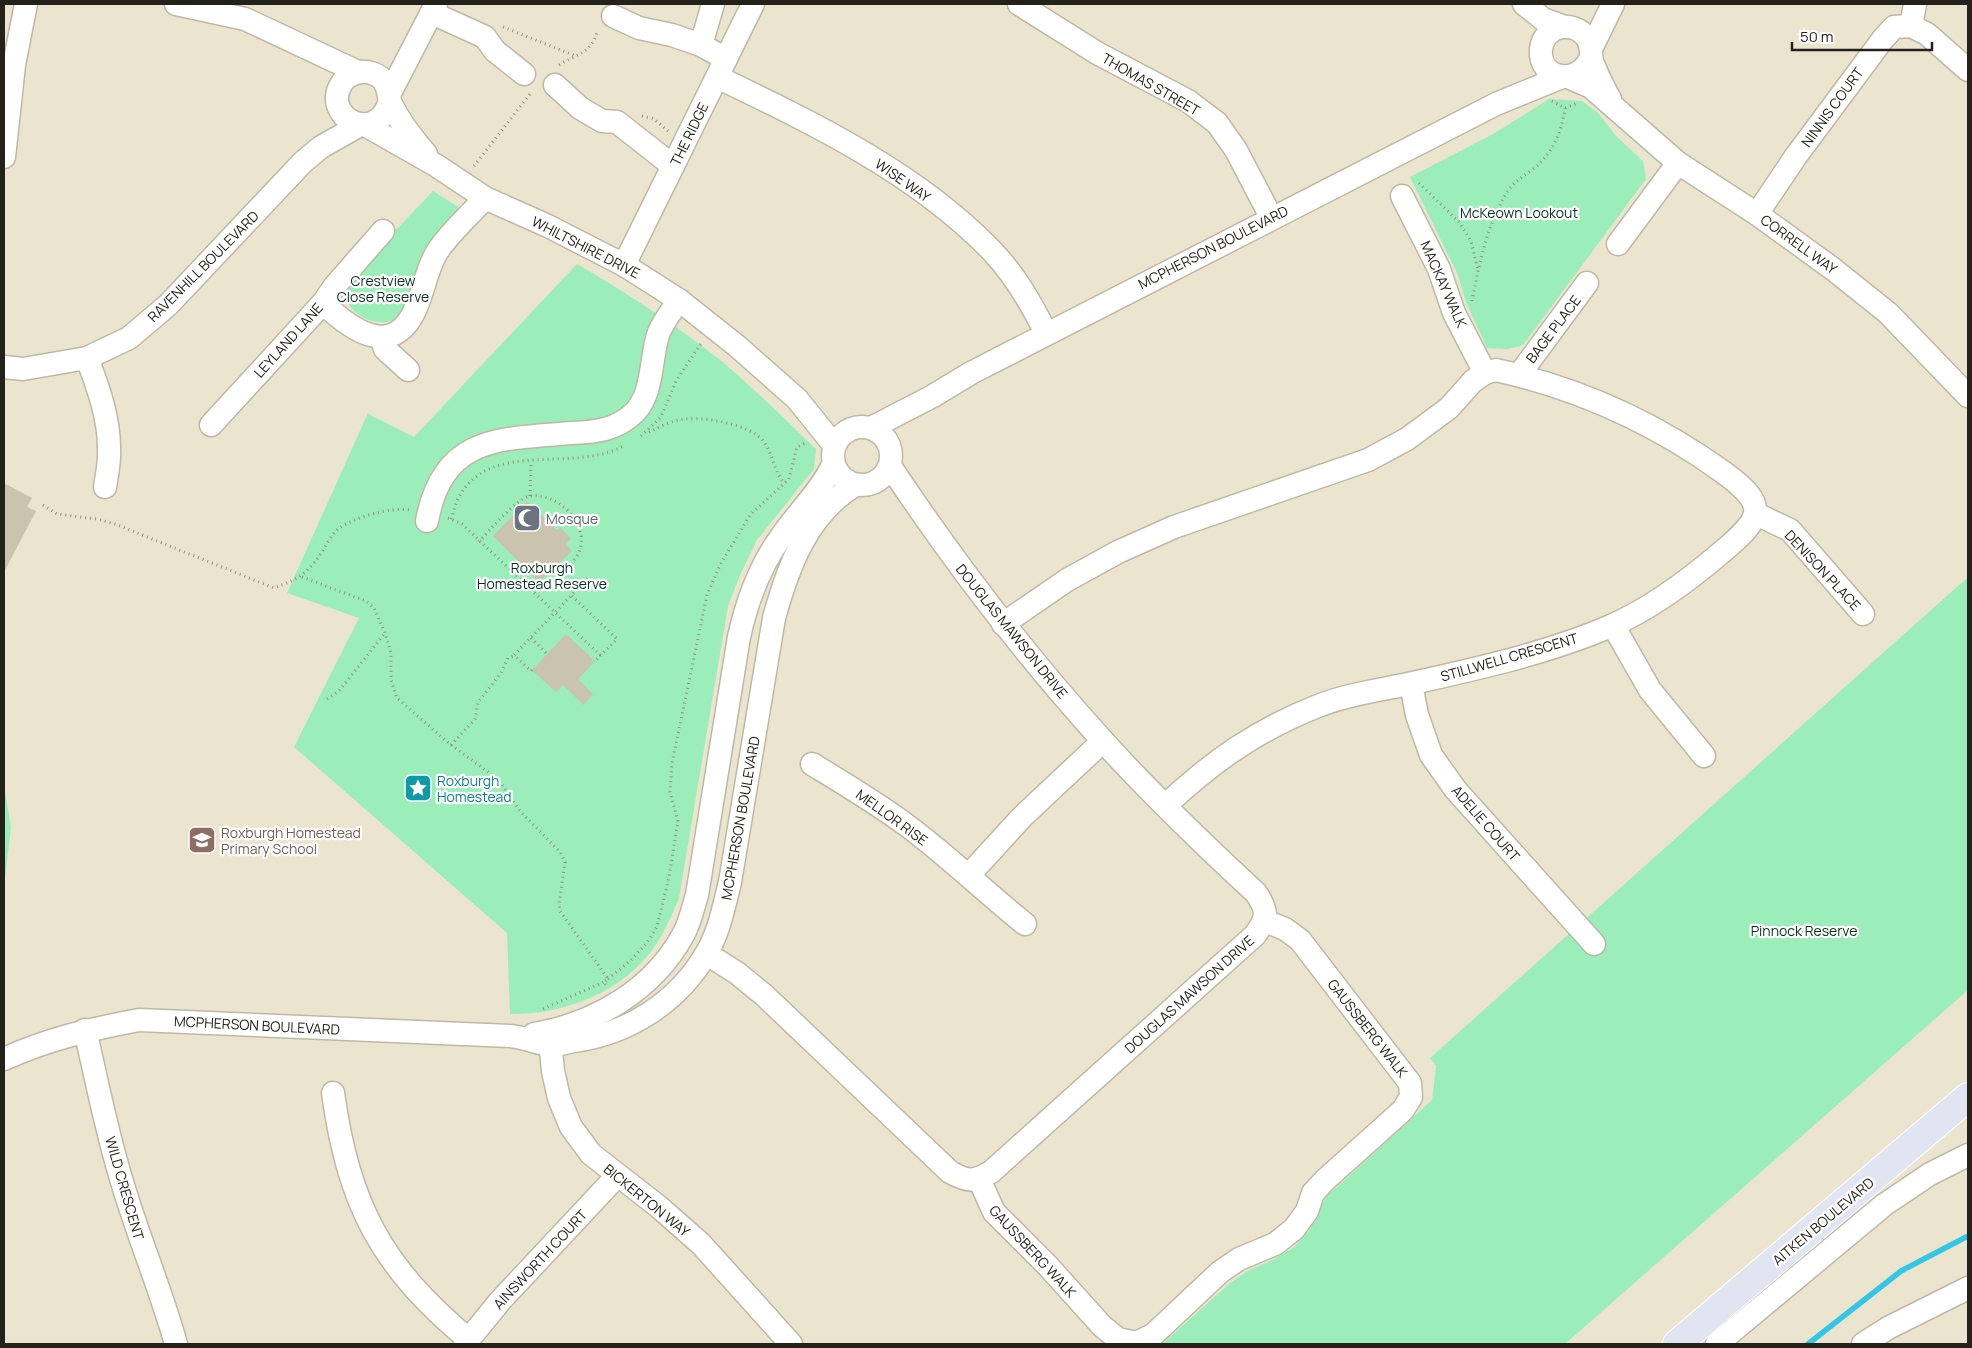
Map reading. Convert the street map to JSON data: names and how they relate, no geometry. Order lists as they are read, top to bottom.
{
  "streets": {
    "main road": ["AITKEN BOULEVARD"],
    "street": [
      "THOMAS STREET",
      "NINNIS COURT",
      "THE RIDGE",
      "WISE WAY",
      "CORRELL WAY",
      "WHILTSHIRE DRIVE",
      "MCPHERSON BOULEVARD",
      "RAVENHILL BOULEVARD",
      "MACKAY WALK",
      "BAGE PLACE",
      "LEYLAND LANE",
      "DENISON PLACE",
      "DOUGLAS MAWSON DRIVE",
      "STILLWELL CRESCENT",
      "MELLOR RISE",
      "ADELIE COURT",
      "GAUSSBERG WALK",
      "WILD CRESCENT",
      "BICKERTON WAY",
      "AINSWORTH COURT"
    ]
  },
  "crossings": [
    ["THOMAS STREET", "MCPHERSON BOULEVARD"],
    ["NINNIS COURT", "CORRELL WAY"],
    ["THE RIDGE", "WISE WAY"],
    ["THE RIDGE", "WHILTSHIRE DRIVE"],
    ["WISE WAY", "MCPHERSON BOULEVARD"],
    ["CORRELL WAY", "MCPHERSON BOULEVARD"],
    ["WHILTSHIRE DRIVE", "MCPHERSON BOULEVARD"],
    ["WHILTSHIRE DRIVE", "RAVENHILL BOULEVARD"],
    ["WHILTSHIRE DRIVE", "DOUGLAS MAWSON DRIVE"],
    ["MCPHERSON BOULEVARD", "DOUGLAS MAWSON DRIVE"],
    ["MCPHERSON BOULEVARD", "WILD CRESCENT"],
    ["MCPHERSON BOULEVARD", "BICKERTON WAY"],
    ["DENISON PLACE", "STILLWELL CRESCENT"],
    ["DOUGLAS MAWSON DRIVE", "STILLWELL CRESCENT"],
    ["DOUGLAS MAWSON DRIVE", "GAUSSBERG WALK"],
    ["STILLWELL CRESCENT", "ADELIE COURT"],
    ["BICKERTON WAY", "AINSWORTH COURT"]
  ],
  "parks": [
    "McKeown Lookout",
    "Crestview Close Reserve",
    "Roxburgh Homestead Reserve",
    "Pinnock Reserve"
  ],
  "places": {
    "mosque": ["Mosque"],
    "place": ["Roxburgh Homestead"],
    "school or university": ["Roxburgh Homestead Primary School"]
  },
  "scale_bar": "50 m"
}
